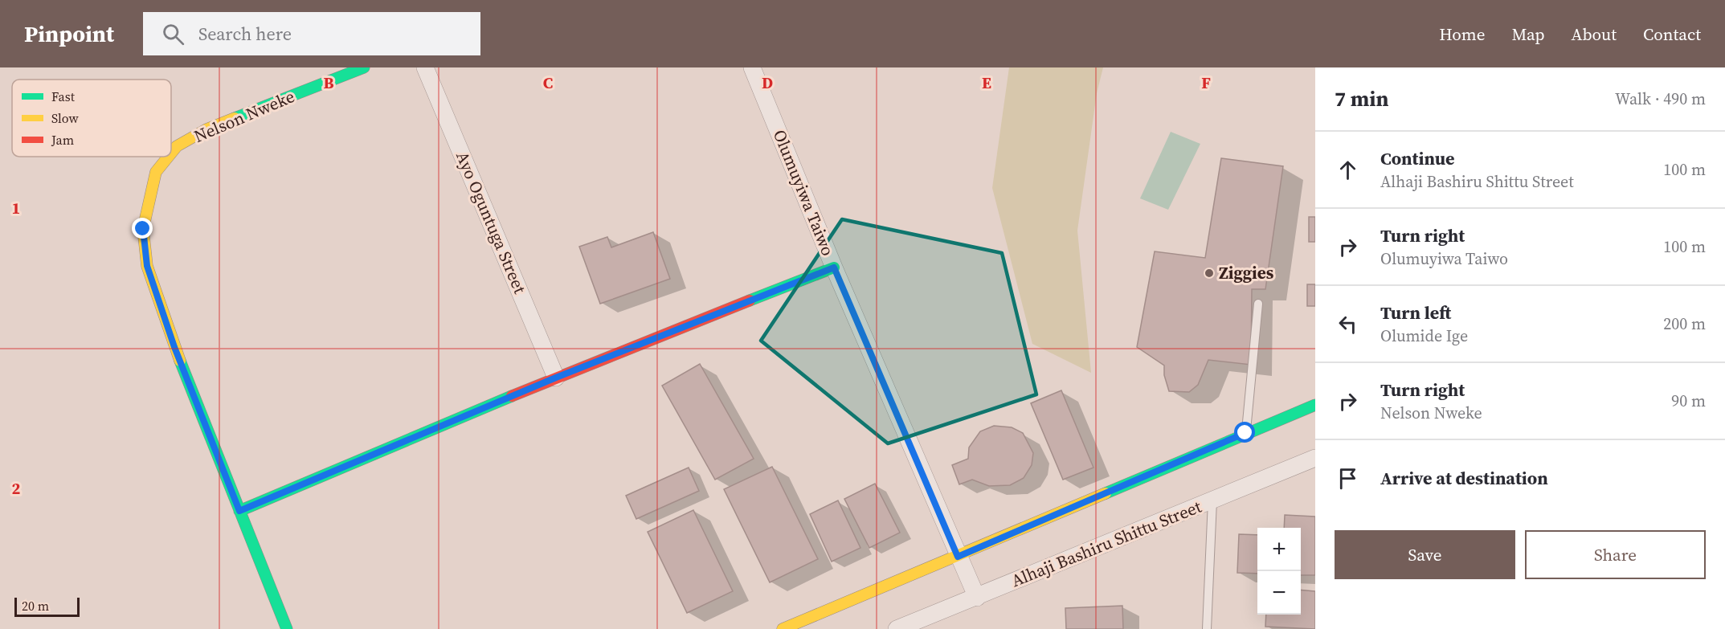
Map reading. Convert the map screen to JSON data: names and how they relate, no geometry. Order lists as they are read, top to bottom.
{
  "streets": {
    "street": [
      "Nelson Nweke",
      "Olumuyiwa Taiwo",
      "Ayo Oguntuga Street",
      "Alhaji Bashiru Shittu Street"
    ]
  },
  "crossings": [
    ["Olumuyiwa Taiwo", "Alhaji Bashiru Shittu Street"]
  ],
  "places": ["Ziggies"],
  "legend": ["Fast", "Slow", "Jam"],
  "scale_bar": "20 m",
  "page": {
    "header": "Pinpoint",
    "search": "Search here",
    "nav": [
      "Home",
      "Map",
      "About",
      "Contact"
    ],
    "heading": ["7 min", "Walk · 490 m"],
    "list": [
      ["Continue", "Alhaji Bashiru Shittu Street", "100 m"],
      ["Turn right", "Olumuyiwa Taiwo", "100 m"],
      ["Turn left", "Olumide Ige", "200 m"],
      ["Turn right", "Nelson Nweke", "90 m"],
      "Arrive at destination"
    ],
    "buttons": ["Save", "Share"],
    "map_buttons": ["+", "−"],
    "scale": "20 m"
  },
  "grid": {
    "columns": [
      "B",
      "C",
      "D",
      "E",
      "F"
    ],
    "rows": ["1", "2"]
  }
}
